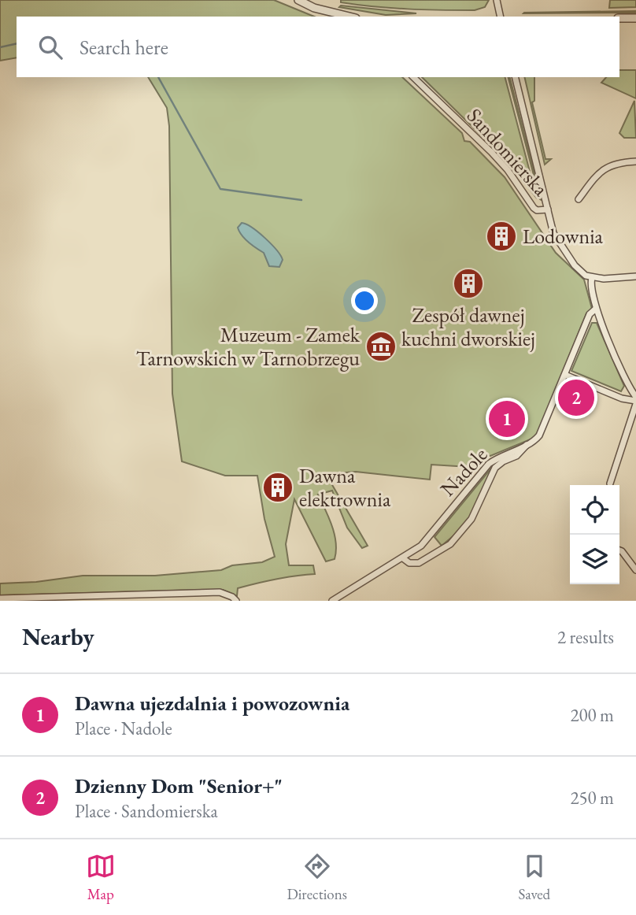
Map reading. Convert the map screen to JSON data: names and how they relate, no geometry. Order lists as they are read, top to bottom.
{
  "streets": {
    "street": ["Sandomierska", "Nadole"]
  },
  "places": {
    "building": ["Lodownia", "Zespół dawnej kuchni dworskiej", "Dawna elektrownia"],
    "museum": ["Muzeum - Zamek Tarnowskich w Tarnobrzegu"]
  },
  "page": {
    "search": "Search here",
    "pins": ["2", "1"],
    "heading": ["Nearby", "2 results"],
    "list": [
      {
        "mark": "1",
        "name": "Dawna ujezdalnia i powozownia",
        "note": "Place · Nadole",
        "value": "200 m"
      },
      {
        "mark": "2",
        "name": "Dzienny Dom \"Senior+\"",
        "note": "Place · Sandomierska",
        "value": "250 m"
      }
    ],
    "nav": ["Map", "Directions", "Saved"]
  }
}
